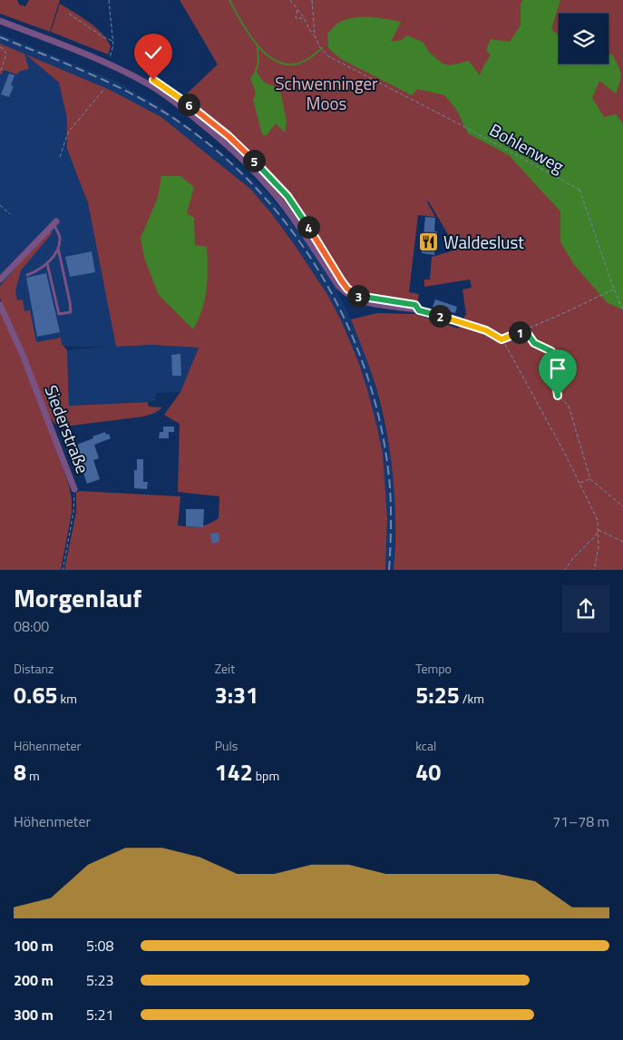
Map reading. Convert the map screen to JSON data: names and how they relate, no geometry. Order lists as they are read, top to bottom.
{
  "streets": {
    "street": ["Siederstraße"],
    "path": ["Bohlenweg"]
  },
  "parks": ["Schwenninger Moos"],
  "places": {
    "restaurant": ["Waldeslust"]
  },
  "page": {
    "pins": [
      "6",
      "5",
      "4",
      "3",
      "2",
      "1"
    ],
    "heading": ["Morgenlauf", "08:00"],
    "stats": [
      ["Distanz", "0.65 km"],
      ["Zeit", "3:31"],
      ["Tempo", "5:25 /km"],
      ["Höhenmeter", "8 m"],
      ["Puls", "142 bpm"],
      ["kcal", "40"]
    ],
    "chart": ["Höhenmeter", "71–78 m"],
    "list": [
      {
        "name": "100 m",
        "note": "5:08"
      },
      {
        "name": "200 m",
        "note": "5:23"
      },
      {
        "name": "300 m",
        "note": "5:21"
      }
    ]
  }
}
